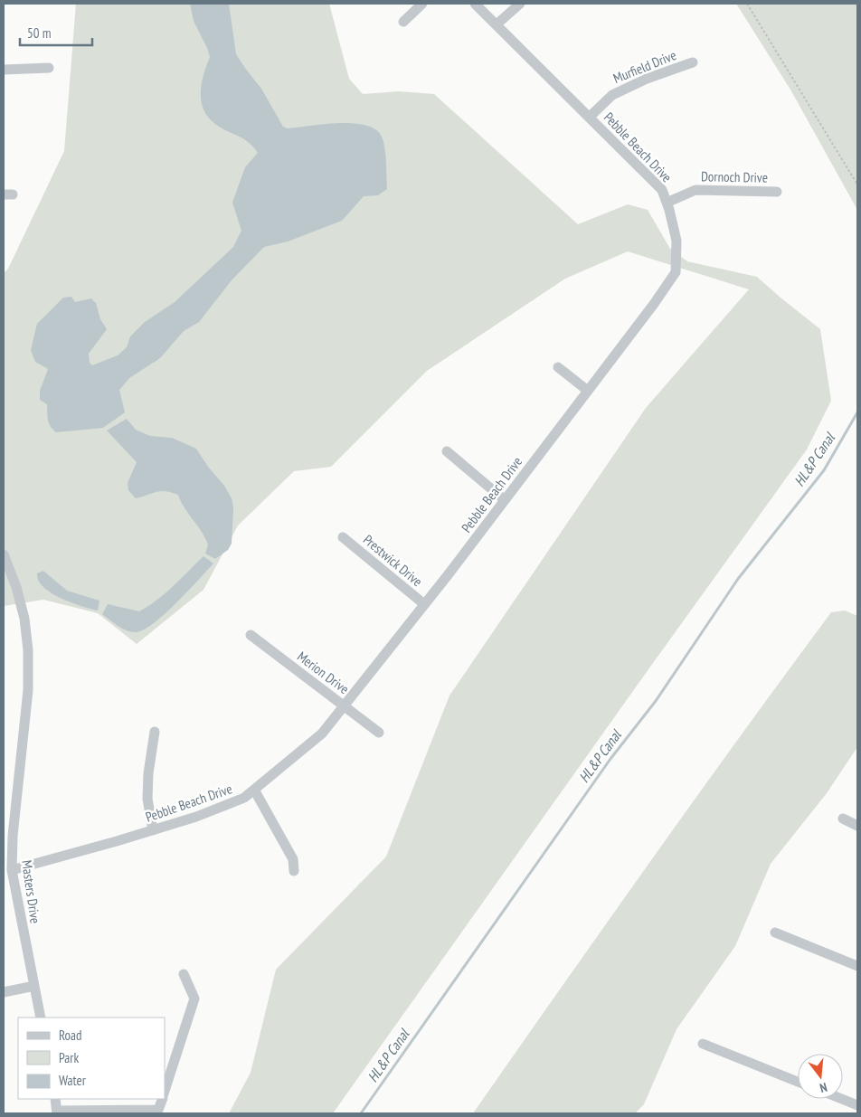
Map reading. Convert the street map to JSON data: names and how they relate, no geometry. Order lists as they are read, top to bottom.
{
  "streets": {
    "street": [
      "Murfield Drive",
      "Pebble Beach Drive",
      "Dornoch Drive",
      "Prestwick Drive",
      "Merion Drive",
      "Masters Drive"
    ]
  },
  "crossings": [
    ["Murfield Drive", "Pebble Beach Drive"],
    ["Pebble Beach Drive", "Dornoch Drive"],
    ["Pebble Beach Drive", "Prestwick Drive"],
    ["Pebble Beach Drive", "Merion Drive"],
    ["Pebble Beach Drive", "Masters Drive"]
  ],
  "water": ["HL&P Canal"],
  "legend": ["Road", "Park", "Water"],
  "scale_bar": "50 m",
  "north": "bottom"
}
